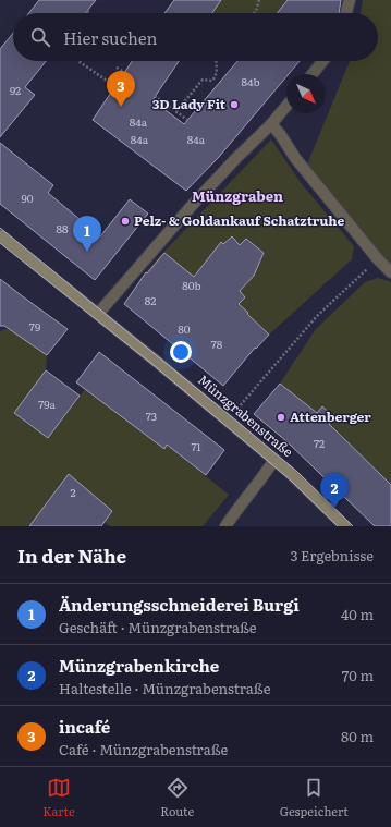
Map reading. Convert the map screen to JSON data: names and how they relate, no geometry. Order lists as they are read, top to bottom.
{
  "streets": {
    "main road": ["Münzgrabenstraße"]
  },
  "districts": ["Münzgraben"],
  "places": ["3D Lady Fit", "Pelz- & Goldankauf Schatztruhe", "Attenberger"],
  "house_numbers": [
    "84b",
    "92",
    "84a",
    "84a",
    "84a",
    "90",
    "88",
    "80b",
    "82",
    "79",
    "80",
    "78",
    "79a",
    "73",
    "72",
    "71",
    "2"
  ],
  "north": "bottom right",
  "page": {
    "search": "Hier suchen",
    "pins": ["3", "1", "2"],
    "heading": ["In der Nähe", "3 Ergebnisse"],
    "list": [
      {
        "mark": "1",
        "name": "Änderungsschneiderei Burgi",
        "note": "Geschäft · Münzgrabenstraße",
        "value": "40 m"
      },
      {
        "mark": "2",
        "name": "Münzgrabenkirche",
        "note": "Haltestelle · Münzgrabenstraße",
        "value": "70 m"
      },
      {
        "mark": "3",
        "name": "incafé",
        "note": "Café · Münzgrabenstraße",
        "value": "80 m"
      }
    ],
    "nav": ["Karte", "Route", "Gespeichert"]
  }
}
